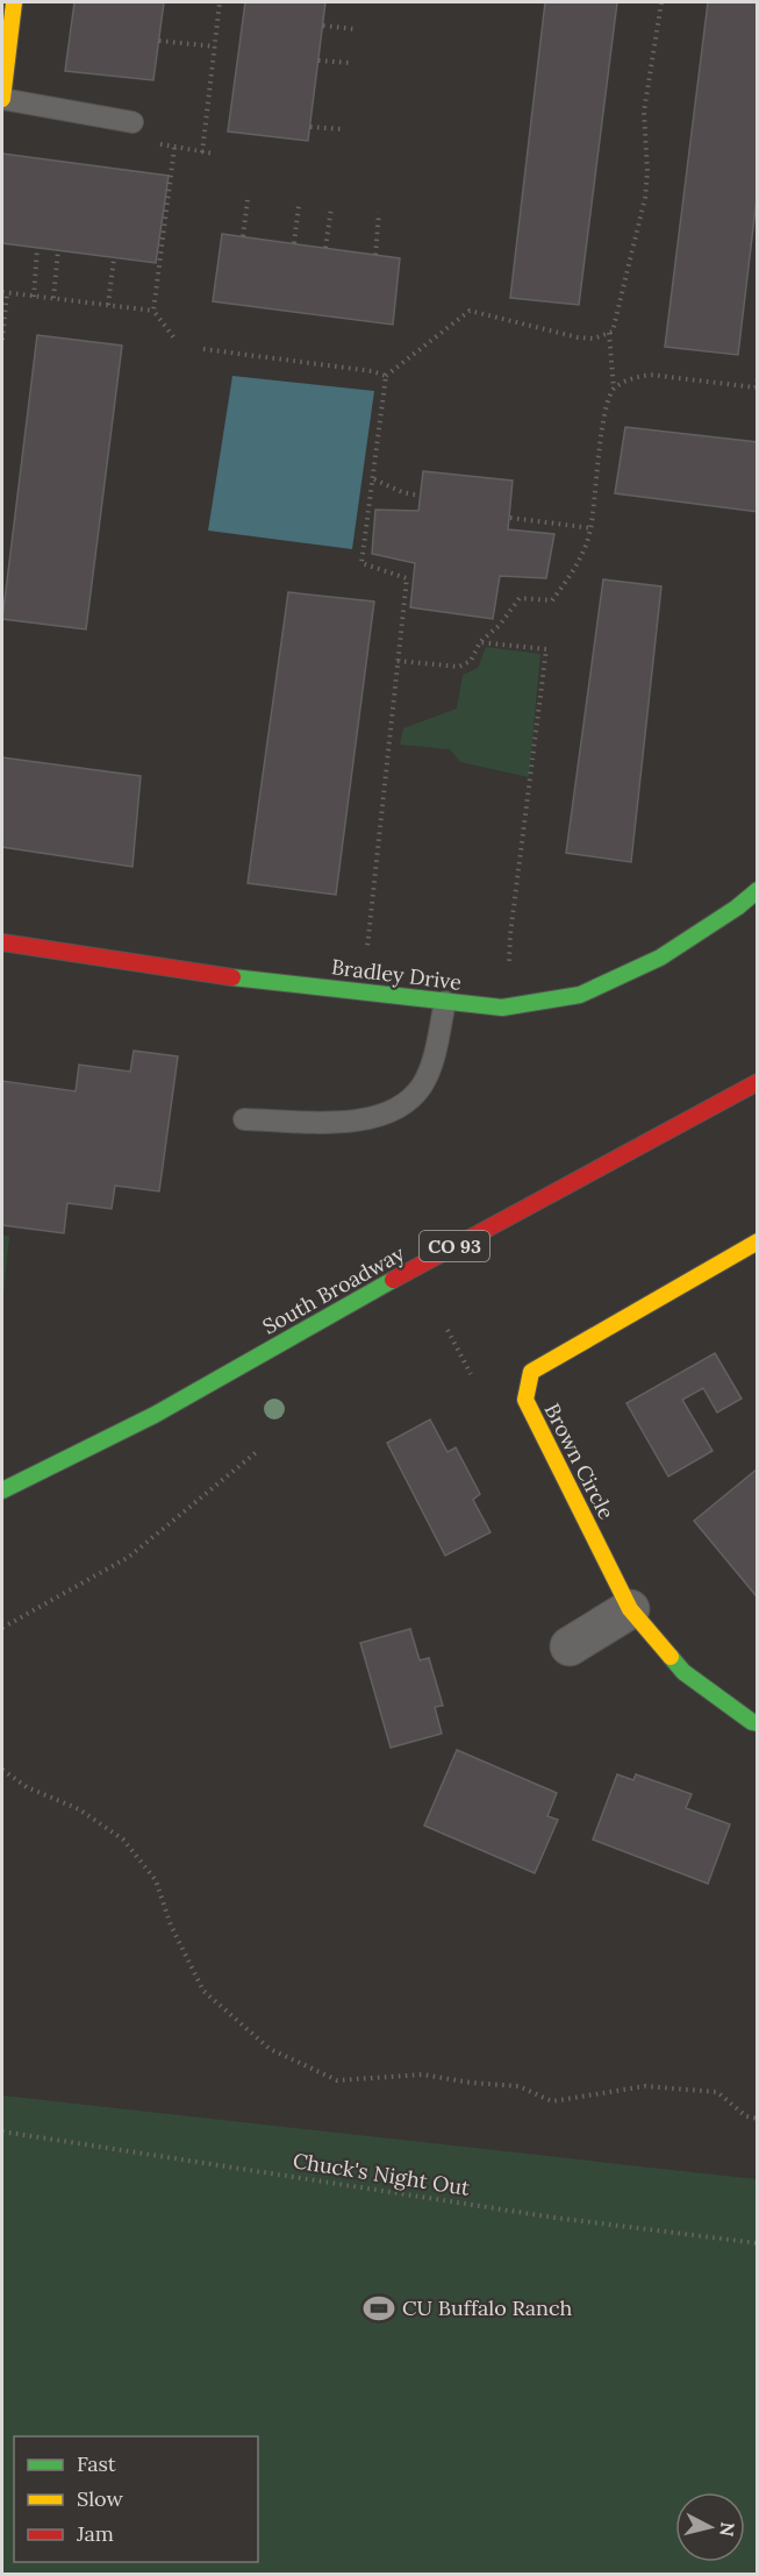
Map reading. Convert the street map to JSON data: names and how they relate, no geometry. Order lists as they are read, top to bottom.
{
  "streets": {
    "main road": [
      "Bradley Drive",
      "CO 93",
      "South Broadway",
      "Brown Circle"
    ],
    "path": ["Chuck's Night Out"]
  },
  "places": {
    "sports": ["CU Buffalo Ranch"]
  },
  "legend": ["Fast", "Slow", "Jam"],
  "north": "right"
}
